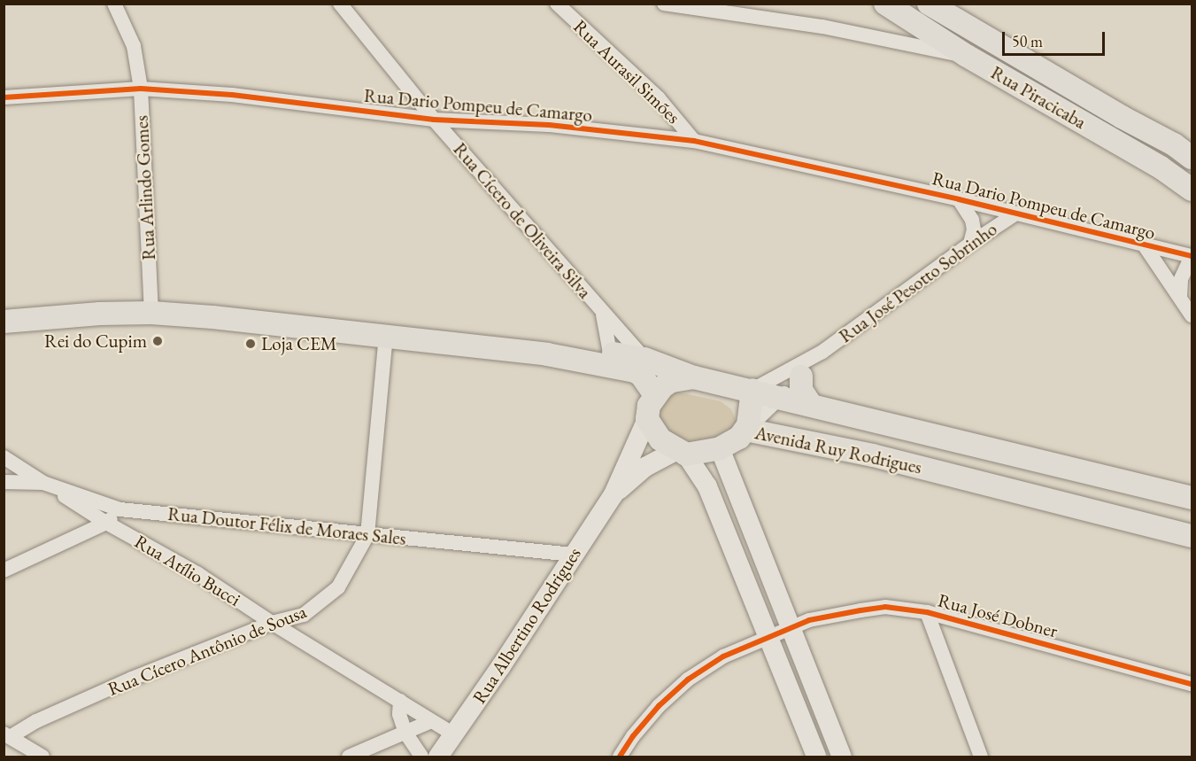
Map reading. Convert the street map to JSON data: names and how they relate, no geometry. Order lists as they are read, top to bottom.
{
  "streets": {
    "main road": ["Rua Piracicaba", "Avenida Ruy Rodrigues", "Rua Albertino Rodrigues"],
    "street": [
      "Rua Aurasil Simões",
      "Rua Dario Pompeu de Camargo",
      "Rua Arlindo Gomes",
      "Rua Cícero de Oliveira Silva",
      "Rua José Pesotto Sobrinho",
      "Rua Doutor Félix de Moraes Sales",
      "Rua Atílio Bucci",
      "Rua José Dobner",
      "Rua Cícero Antônio de Sousa"
    ]
  },
  "crossings": [
    ["Rua Aurasil Simões", "Rua Dario Pompeu de Camargo"],
    ["Rua Dario Pompeu de Camargo", "Rua Arlindo Gomes"],
    ["Rua Dario Pompeu de Camargo", "Rua Cícero de Oliveira Silva"],
    ["Rua Dario Pompeu de Camargo", "Rua José Pesotto Sobrinho"],
    ["Rua Arlindo Gomes", "Avenida Ruy Rodrigues"],
    ["Rua Cícero de Oliveira Silva", "Avenida Ruy Rodrigues"],
    ["Rua José Pesotto Sobrinho", "Avenida Ruy Rodrigues"],
    ["Rua José Pesotto Sobrinho", "Rua Albertino Rodrigues"],
    ["Avenida Ruy Rodrigues", "Rua Albertino Rodrigues"],
    ["Avenida Ruy Rodrigues", "Rua Cícero Antônio de Sousa"],
    ["Rua Doutor Félix de Moraes Sales", "Rua Atílio Bucci"],
    ["Rua Doutor Félix de Moraes Sales", "Rua Albertino Rodrigues"],
    ["Rua Doutor Félix de Moraes Sales", "Rua Cícero Antônio de Sousa"],
    ["Rua Atílio Bucci", "Rua Albertino Rodrigues"],
    ["Rua Atílio Bucci", "Rua Cícero Antônio de Sousa"]
  ],
  "places": ["Rei do Cupim", "Loja CEM"],
  "scale_bar": "50 m"
}
